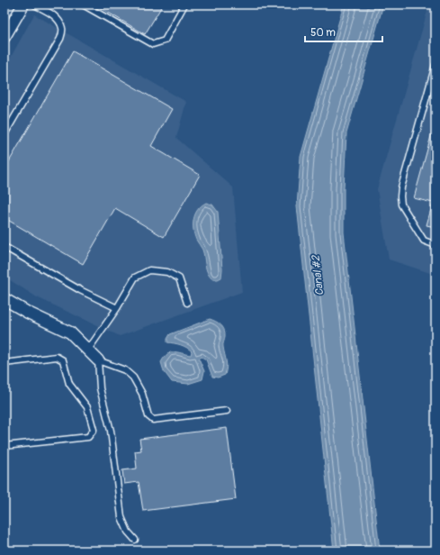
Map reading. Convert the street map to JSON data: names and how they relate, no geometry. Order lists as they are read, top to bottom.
{
  "water": ["Canal #2"],
  "scale_bar": "50 m"
}
